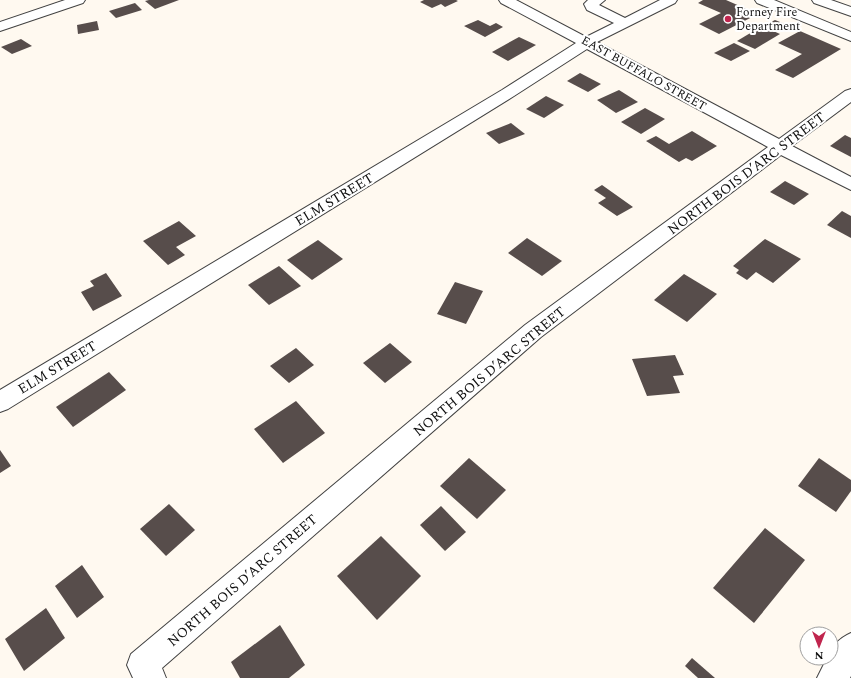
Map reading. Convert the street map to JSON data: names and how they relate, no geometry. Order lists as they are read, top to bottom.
{
  "streets": {
    "street": ["EAST BUFFALO STREET", "NORTH BOIS D’ARC STREET", "ELM STREET"]
  },
  "crossings": [
    ["EAST BUFFALO STREET", "NORTH BOIS D’ARC STREET"],
    ["EAST BUFFALO STREET", "ELM STREET"]
  ],
  "places": ["Forney Fire Department"],
  "north": "bottom"
}
